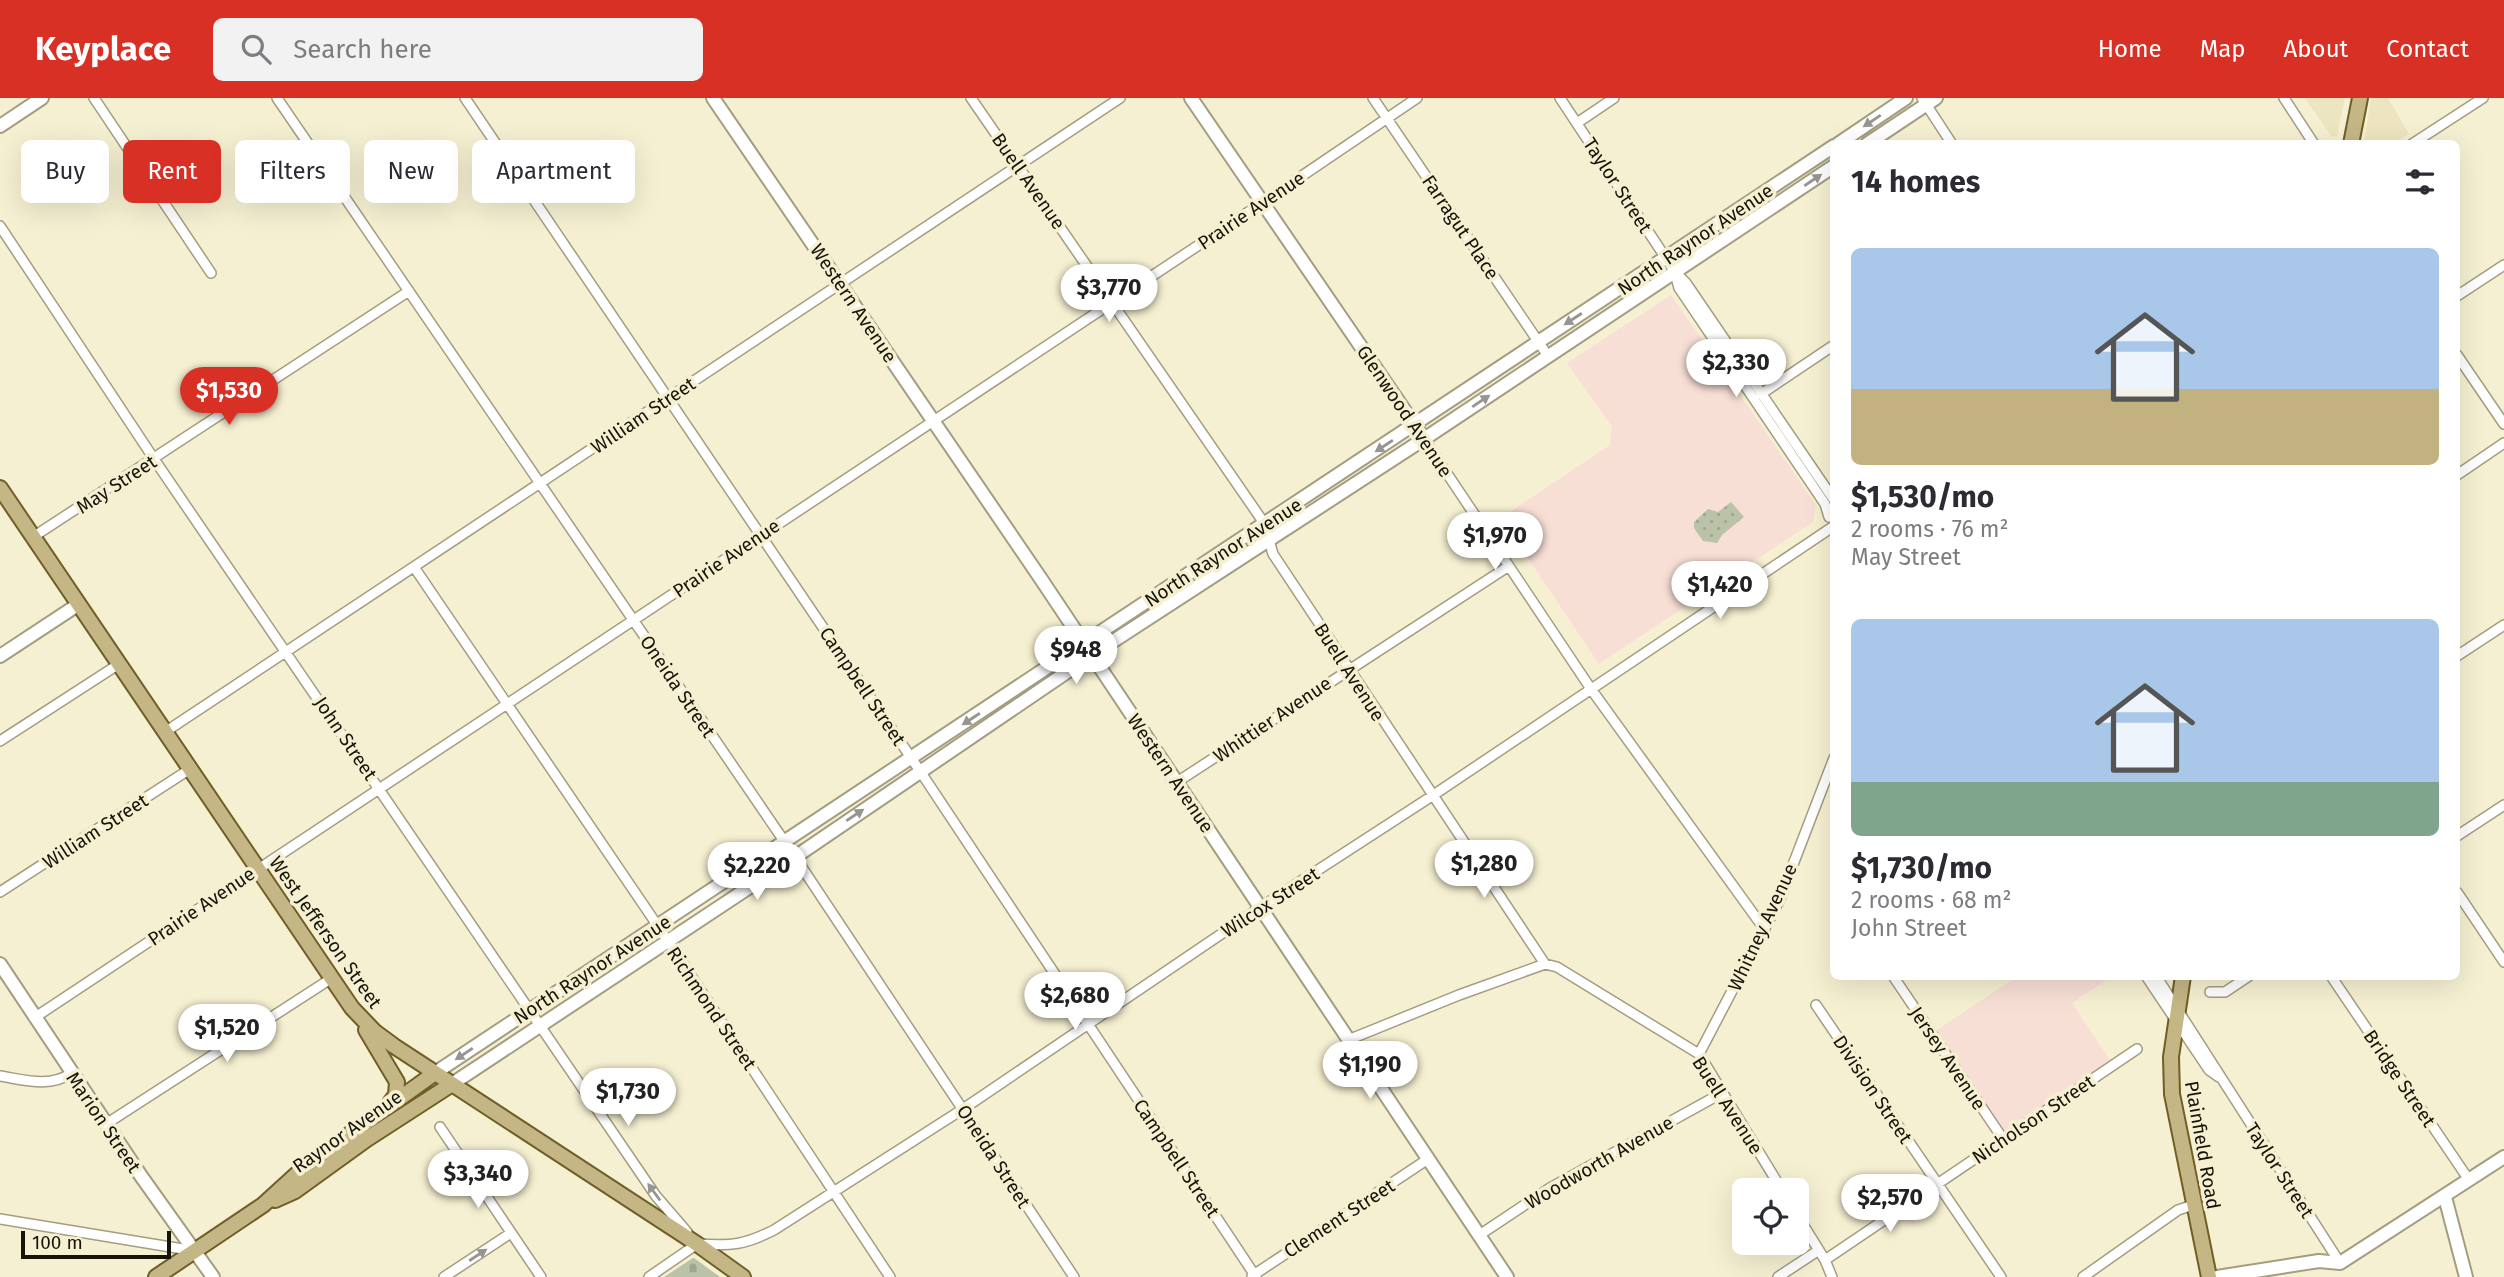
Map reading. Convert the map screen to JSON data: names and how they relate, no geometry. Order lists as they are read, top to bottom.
{
  "streets": {
    "main road": [
      "North Raynor Avenue",
      "Western Avenue",
      "Glenwood Avenue",
      "West Jefferson Street",
      "Marion Street",
      "Raynor Avenue",
      "Plainfield Road"
    ],
    "street": [
      "Buell Avenue",
      "Taylor Street",
      "Prairie Avenue",
      "Farragut Place",
      "William Street",
      "May Street",
      "Oneida Street",
      "Campbell Street",
      "Whittier Avenue",
      "John Street",
      "Wilcox Street",
      "Whitney Avenue",
      "Richmond Street",
      "Jersey Avenue",
      "Bridge Street",
      "Division Street",
      "Nicholson Street",
      "Woodworth Avenue",
      "Clement Street"
    ]
  },
  "crossings": [
    ["Buell Avenue", "Prairie Avenue"],
    ["Buell Avenue", "North Raynor Avenue"],
    ["Buell Avenue", "William Street"],
    ["Buell Avenue", "Whittier Avenue"],
    ["Buell Avenue", "Wilcox Street"],
    ["Buell Avenue", "Whitney Avenue"],
    ["Buell Avenue", "Woodworth Avenue"],
    ["Taylor Street", "North Raynor Avenue"],
    ["Taylor Street", "Plainfield Road"],
    ["Prairie Avenue", "Farragut Place"],
    ["Prairie Avenue", "Western Avenue"],
    ["Prairie Avenue", "Glenwood Avenue"],
    ["Prairie Avenue", "Oneida Street"],
    ["Prairie Avenue", "Campbell Street"],
    ["Prairie Avenue", "John Street"],
    ["Prairie Avenue", "West Jefferson Street"],
    ["Prairie Avenue", "Richmond Street"],
    ["Prairie Avenue", "Marion Street"],
    ["Farragut Place", "North Raynor Avenue"],
    ["North Raynor Avenue", "Western Avenue"],
    ["North Raynor Avenue", "Glenwood Avenue"],
    ["North Raynor Avenue", "Oneida Street"],
    ["North Raynor Avenue", "Campbell Street"],
    ["North Raynor Avenue", "John Street"],
    ["North Raynor Avenue", "West Jefferson Street"],
    ["North Raynor Avenue", "Richmond Street"],
    ["North Raynor Avenue", "Raynor Avenue"],
    ["Western Avenue", "William Street"],
    ["Western Avenue", "Whittier Avenue"],
    ["Western Avenue", "Wilcox Street"],
    ["Western Avenue", "Woodworth Avenue"],
    ["Western Avenue", "Clement Street"],
    ["Glenwood Avenue", "Whittier Avenue"],
    ["Glenwood Avenue", "Wilcox Street"],
    ["Glenwood Avenue", "Whitney Avenue"],
    ["William Street", "Oneida Street"],
    ["William Street", "Campbell Street"],
    ["William Street", "John Street"],
    ["William Street", "West Jefferson Street"],
    ["William Street", "Richmond Street"],
    ["May Street", "Oneida Street"],
    ["May Street", "John Street"],
    ["May Street", "West Jefferson Street"],
    ["Oneida Street", "Wilcox Street"],
    ["Campbell Street", "Wilcox Street"],
    ["Campbell Street", "Clement Street"],
    ["John Street", "Wilcox Street"],
    ["John Street", "West Jefferson Street"],
    ["Wilcox Street", "West Jefferson Street"],
    ["Wilcox Street", "Richmond Street"],
    ["West Jefferson Street", "Raynor Avenue"],
    ["Jersey Avenue", "Nicholson Street"],
    ["Division Street", "Nicholson Street"],
    ["Marion Street", "Raynor Avenue"]
  ],
  "scale_bar": "100 m",
  "page": {
    "header": "Keyplace",
    "search": "Search here",
    "nav": [
      "Home",
      "Map",
      "About",
      "Contact"
    ],
    "chip": [
      "Buy",
      "Rent",
      "Filters",
      "New",
      "Apartment"
    ],
    "heading": "14 homes",
    "list": [
      {
        "name": "$1,530/mo",
        "note": "2 rooms · 76 m² · May Street"
      },
      {
        "name": "$1,730/mo",
        "note": "2 rooms · 68 m² · John Street"
      }
    ],
    "price": [
      "$3,770",
      "$2,330",
      "$1,530",
      "$1,970",
      "$1,420",
      "$948",
      "$1,280",
      "$2,220",
      "$2,680",
      "$1,520",
      "$1,190",
      "$1,730",
      "$3,340",
      "$2,570"
    ],
    "scale": "100 m"
  }
}
